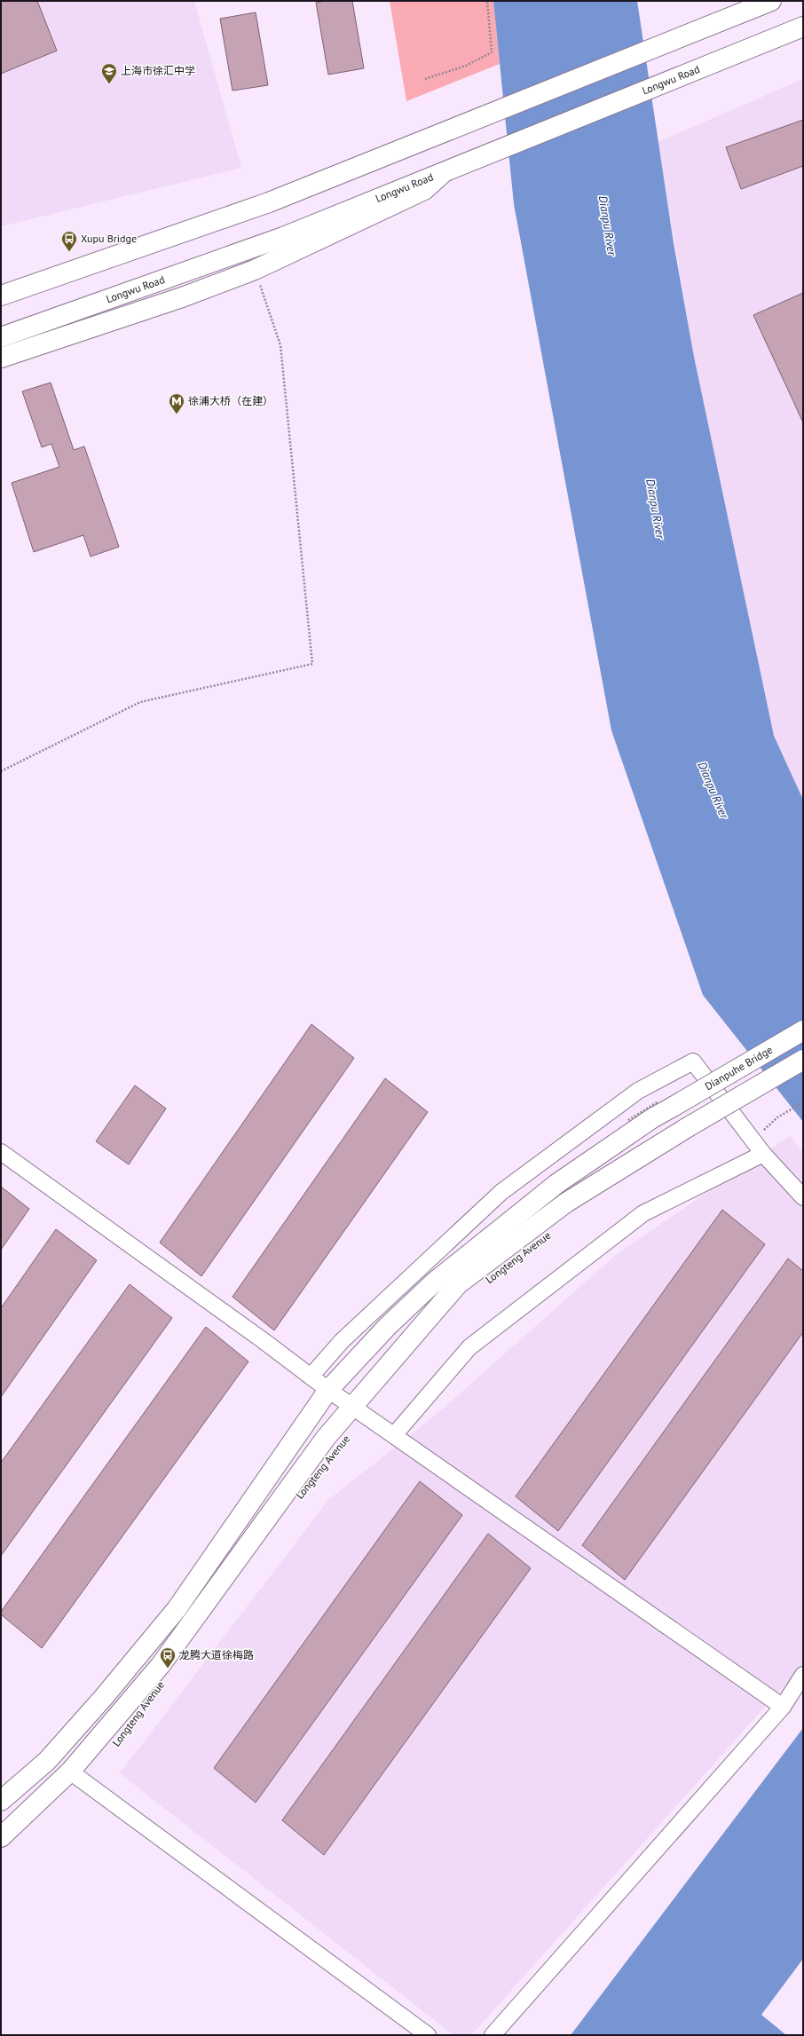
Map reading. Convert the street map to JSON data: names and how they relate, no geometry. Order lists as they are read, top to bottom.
{
  "streets": {
    "main road": ["Longwu Road", "Dianpuhe Bridge", "Longteng Avenue"]
  },
  "water": ["Dianpu River"],
  "places": {
    "school or university": ["上海市徐汇中学"],
    "bus stop": ["Xupu Bridge", "龙腾大道徐梅路"],
    "metro station": ["徐浦大桥（在建）"]
  }
}
